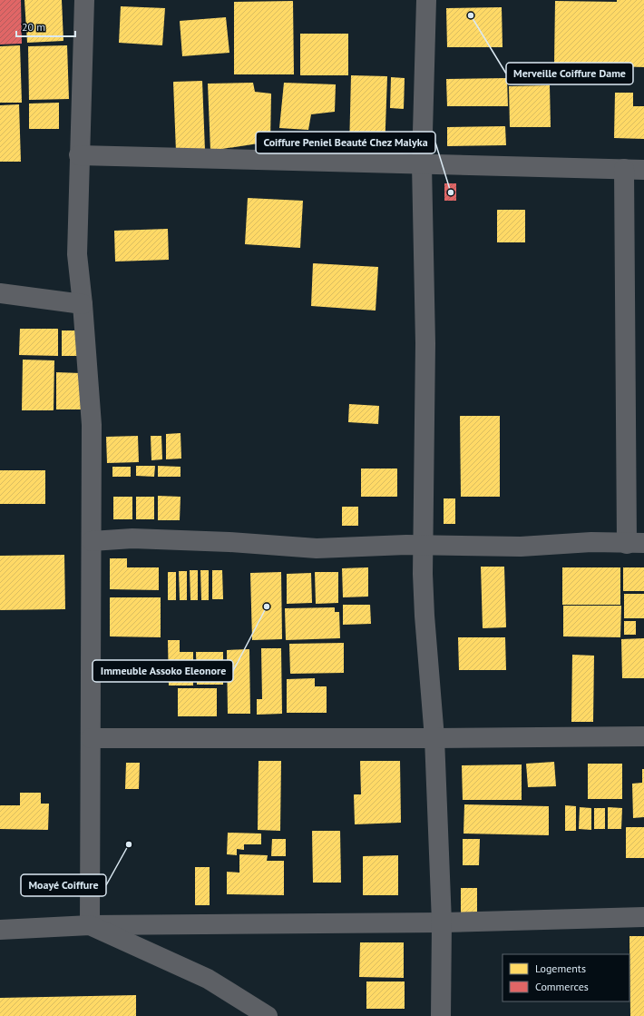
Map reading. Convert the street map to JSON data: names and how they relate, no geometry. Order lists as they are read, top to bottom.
{
  "places": [
    "Merveille Coiffure Dame",
    "Coiffure Peniel Beauté Chez Malyka",
    "Immeuble Assoko Eleonore",
    "Moayé Coiffure"
  ],
  "legend": ["Logements", "Commerces"],
  "scale_bar": "20 m"
}
